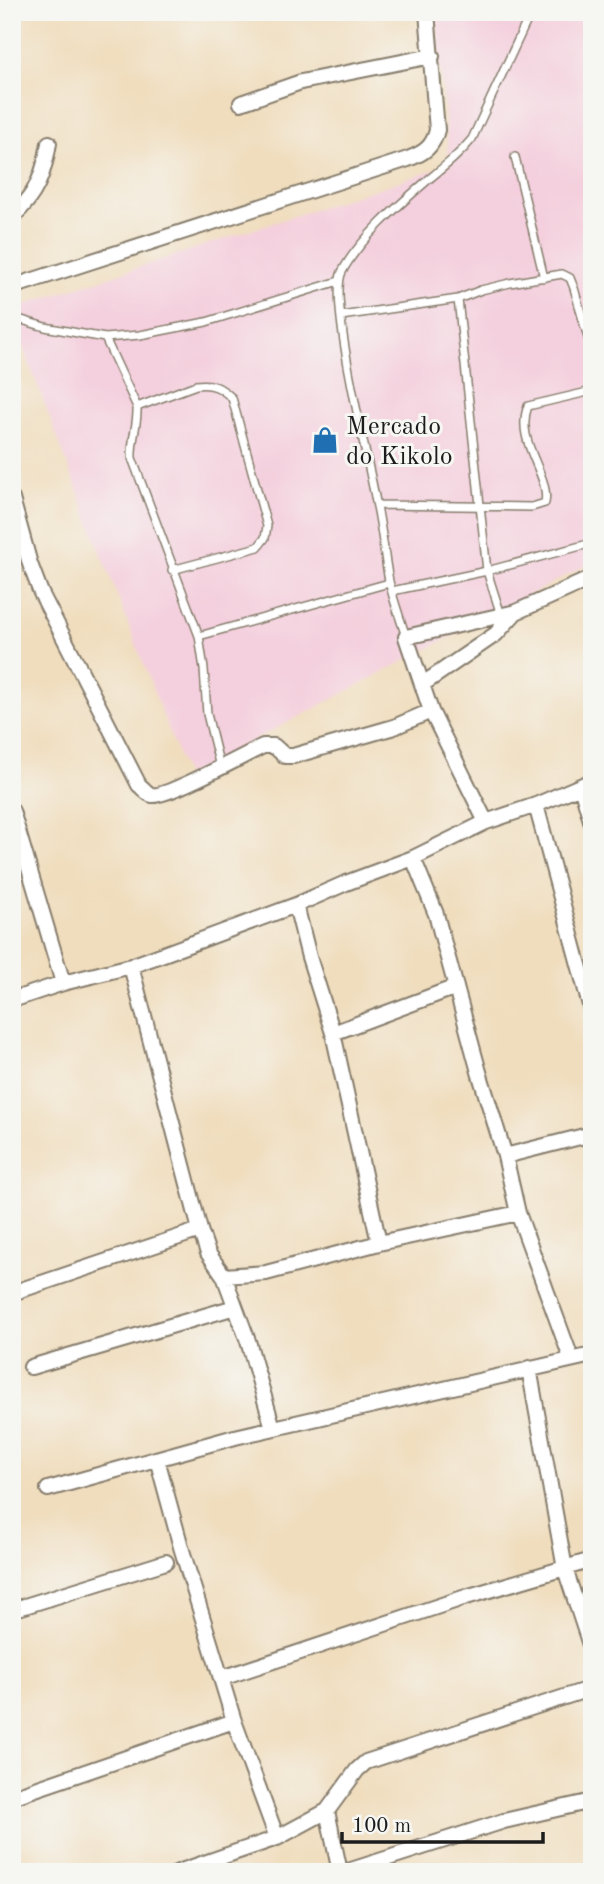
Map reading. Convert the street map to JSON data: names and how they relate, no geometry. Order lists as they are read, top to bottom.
{
  "places": {
    "shop": ["Mercado do Kikolo"]
  },
  "scale_bar": "100 m"
}
